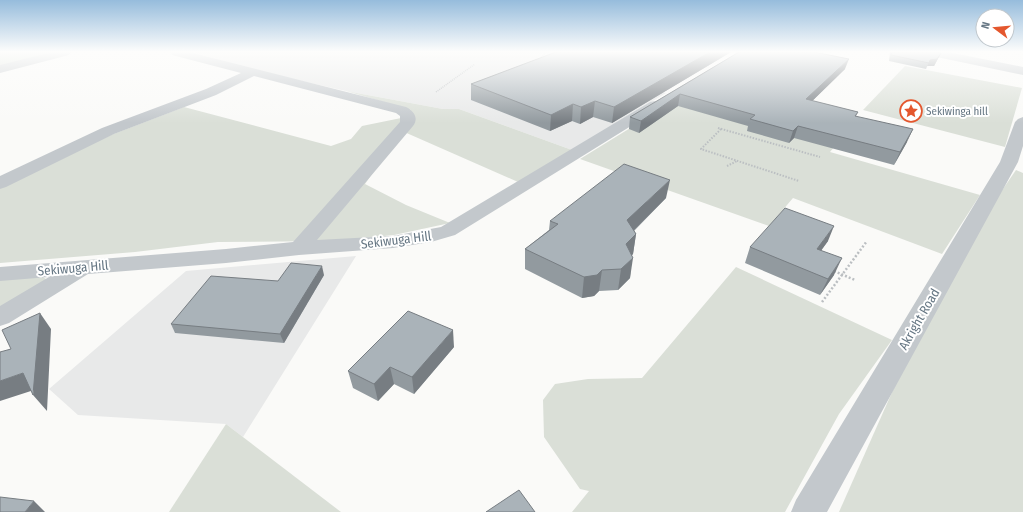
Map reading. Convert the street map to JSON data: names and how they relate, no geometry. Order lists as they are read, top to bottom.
{
  "streets": {
    "street": ["Sekiwuga Hill", "Akright Road"]
  },
  "places": {
    "place": ["Sekiwinga hill"]
  },
  "north": "left"
}
